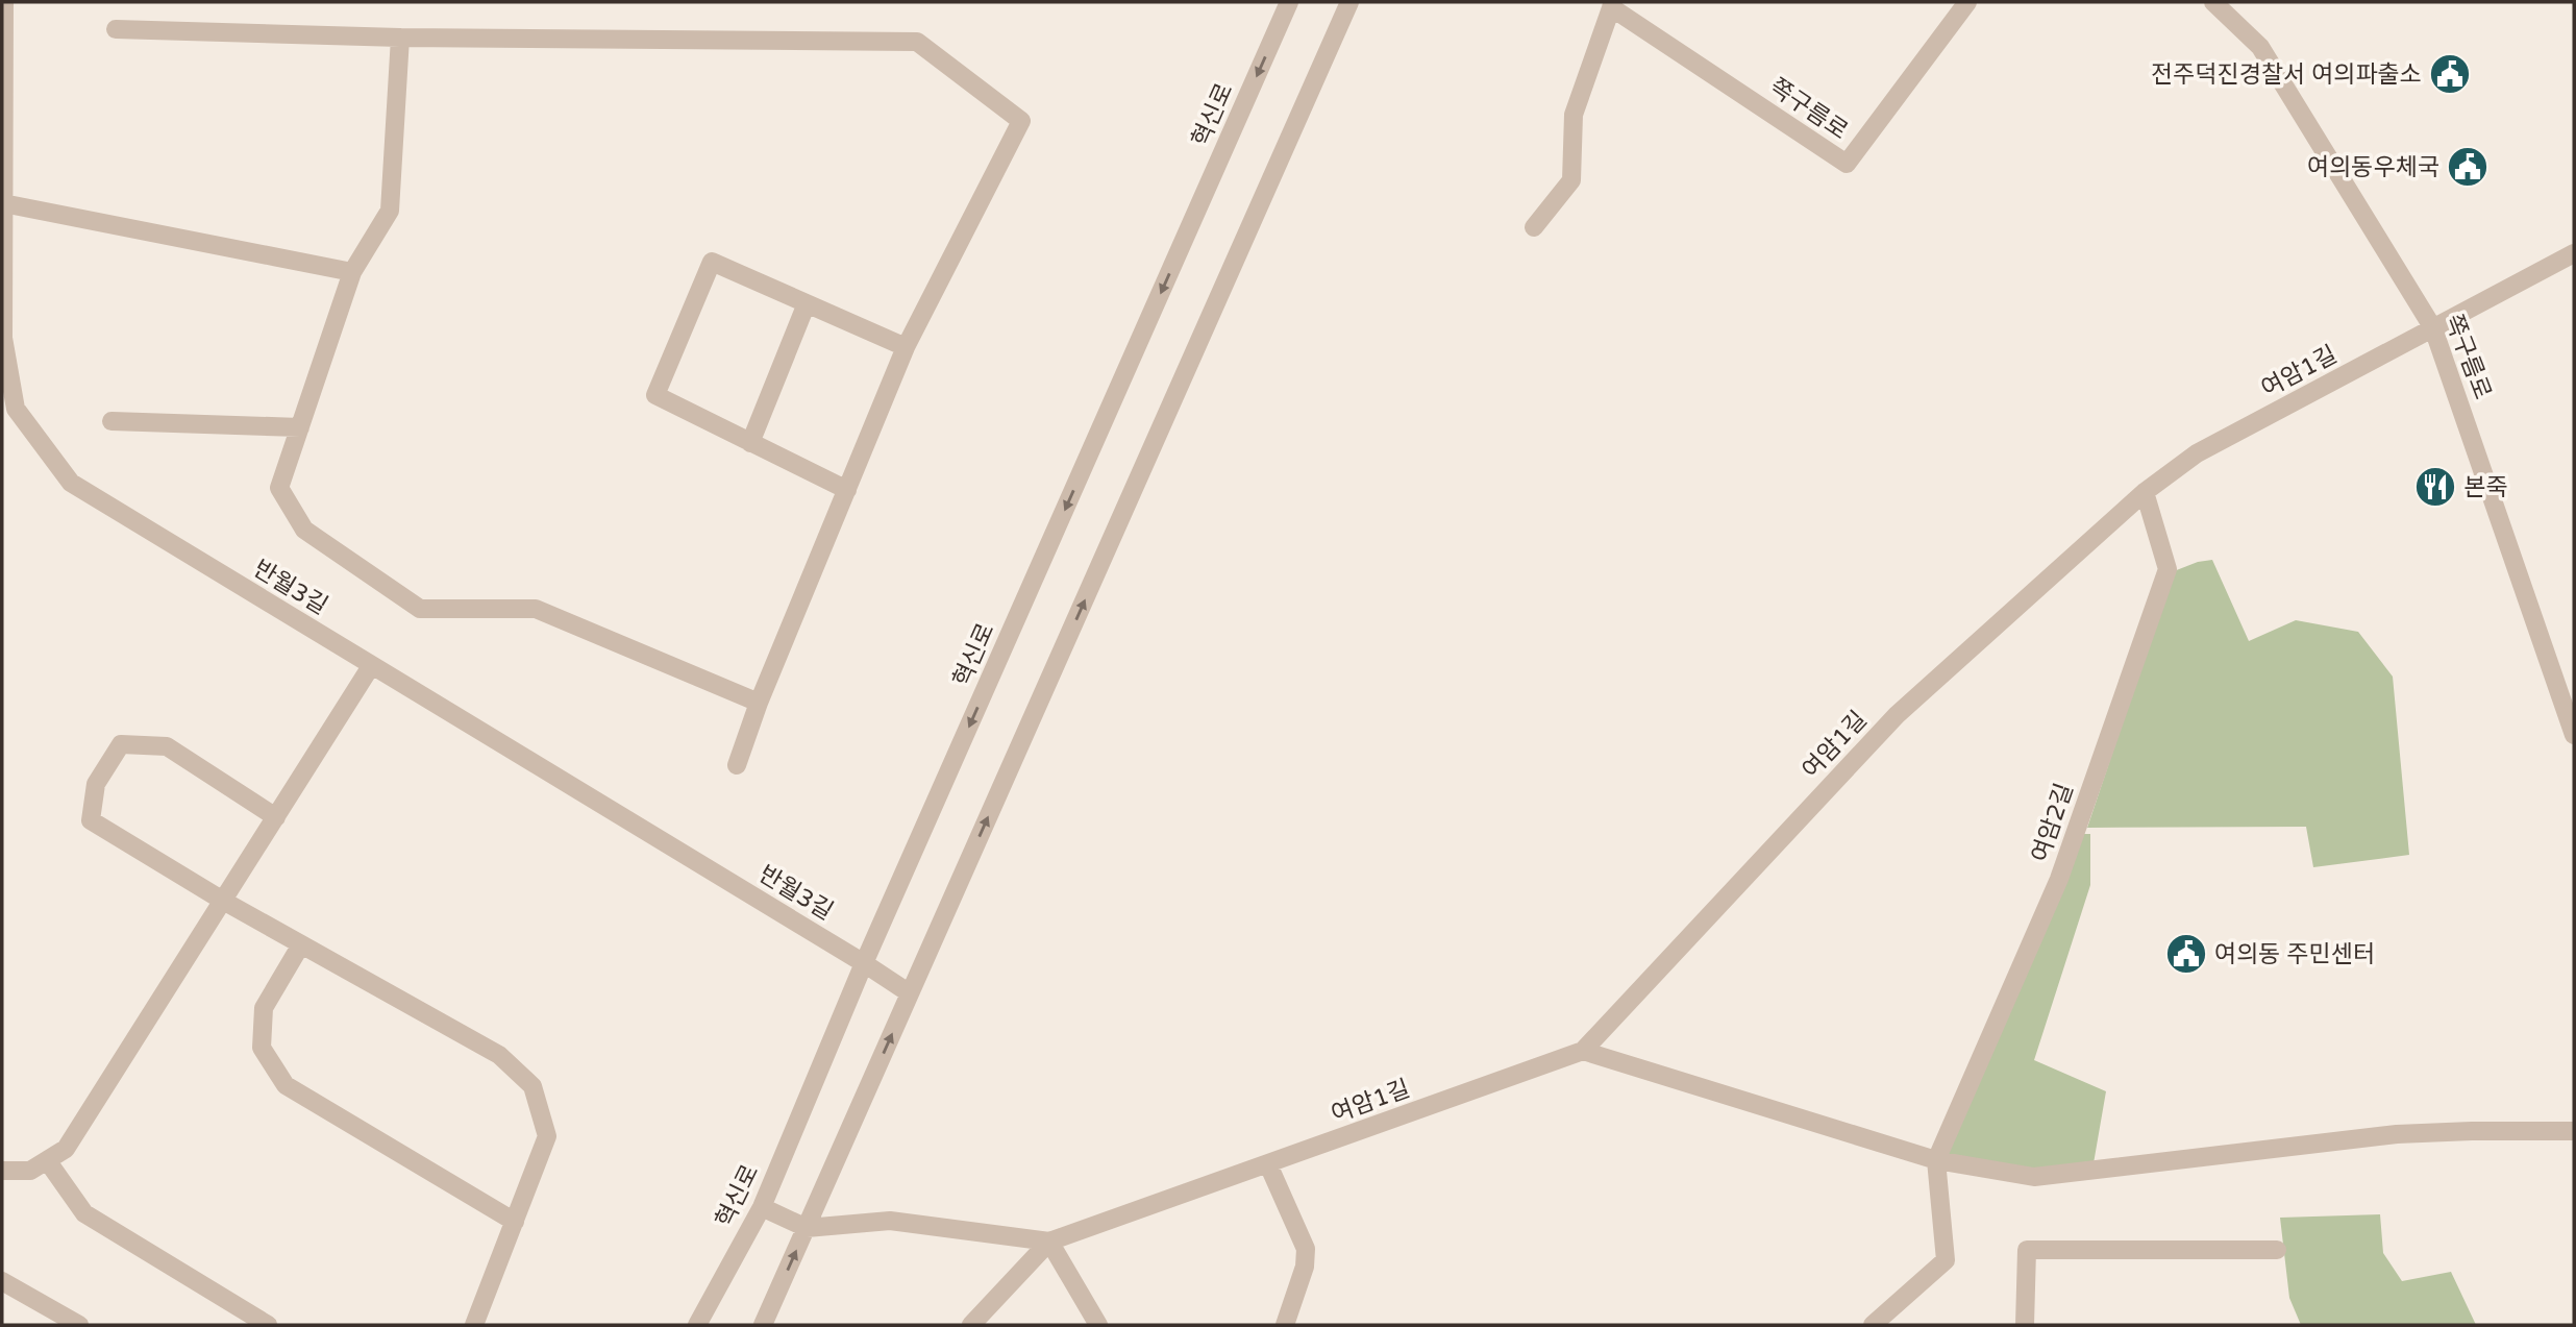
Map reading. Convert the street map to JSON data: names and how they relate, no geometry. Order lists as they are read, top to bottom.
{
  "streets": {
    "street": [
      "쪽구름로",
      "혁신로",
      "여암1길",
      "반월3길",
      "여암2길"
    ]
  },
  "crossings": [
    ["쪽구름로", "여암1길"],
    ["혁신로", "반월3길"],
    ["여암1길", "여암2길"]
  ],
  "places": {
    "public building": ["전주덕진경찰서 여의파출소", "여의동우체국", "여의동 주민센터"],
    "restaurant": ["본죽"]
  }
}
